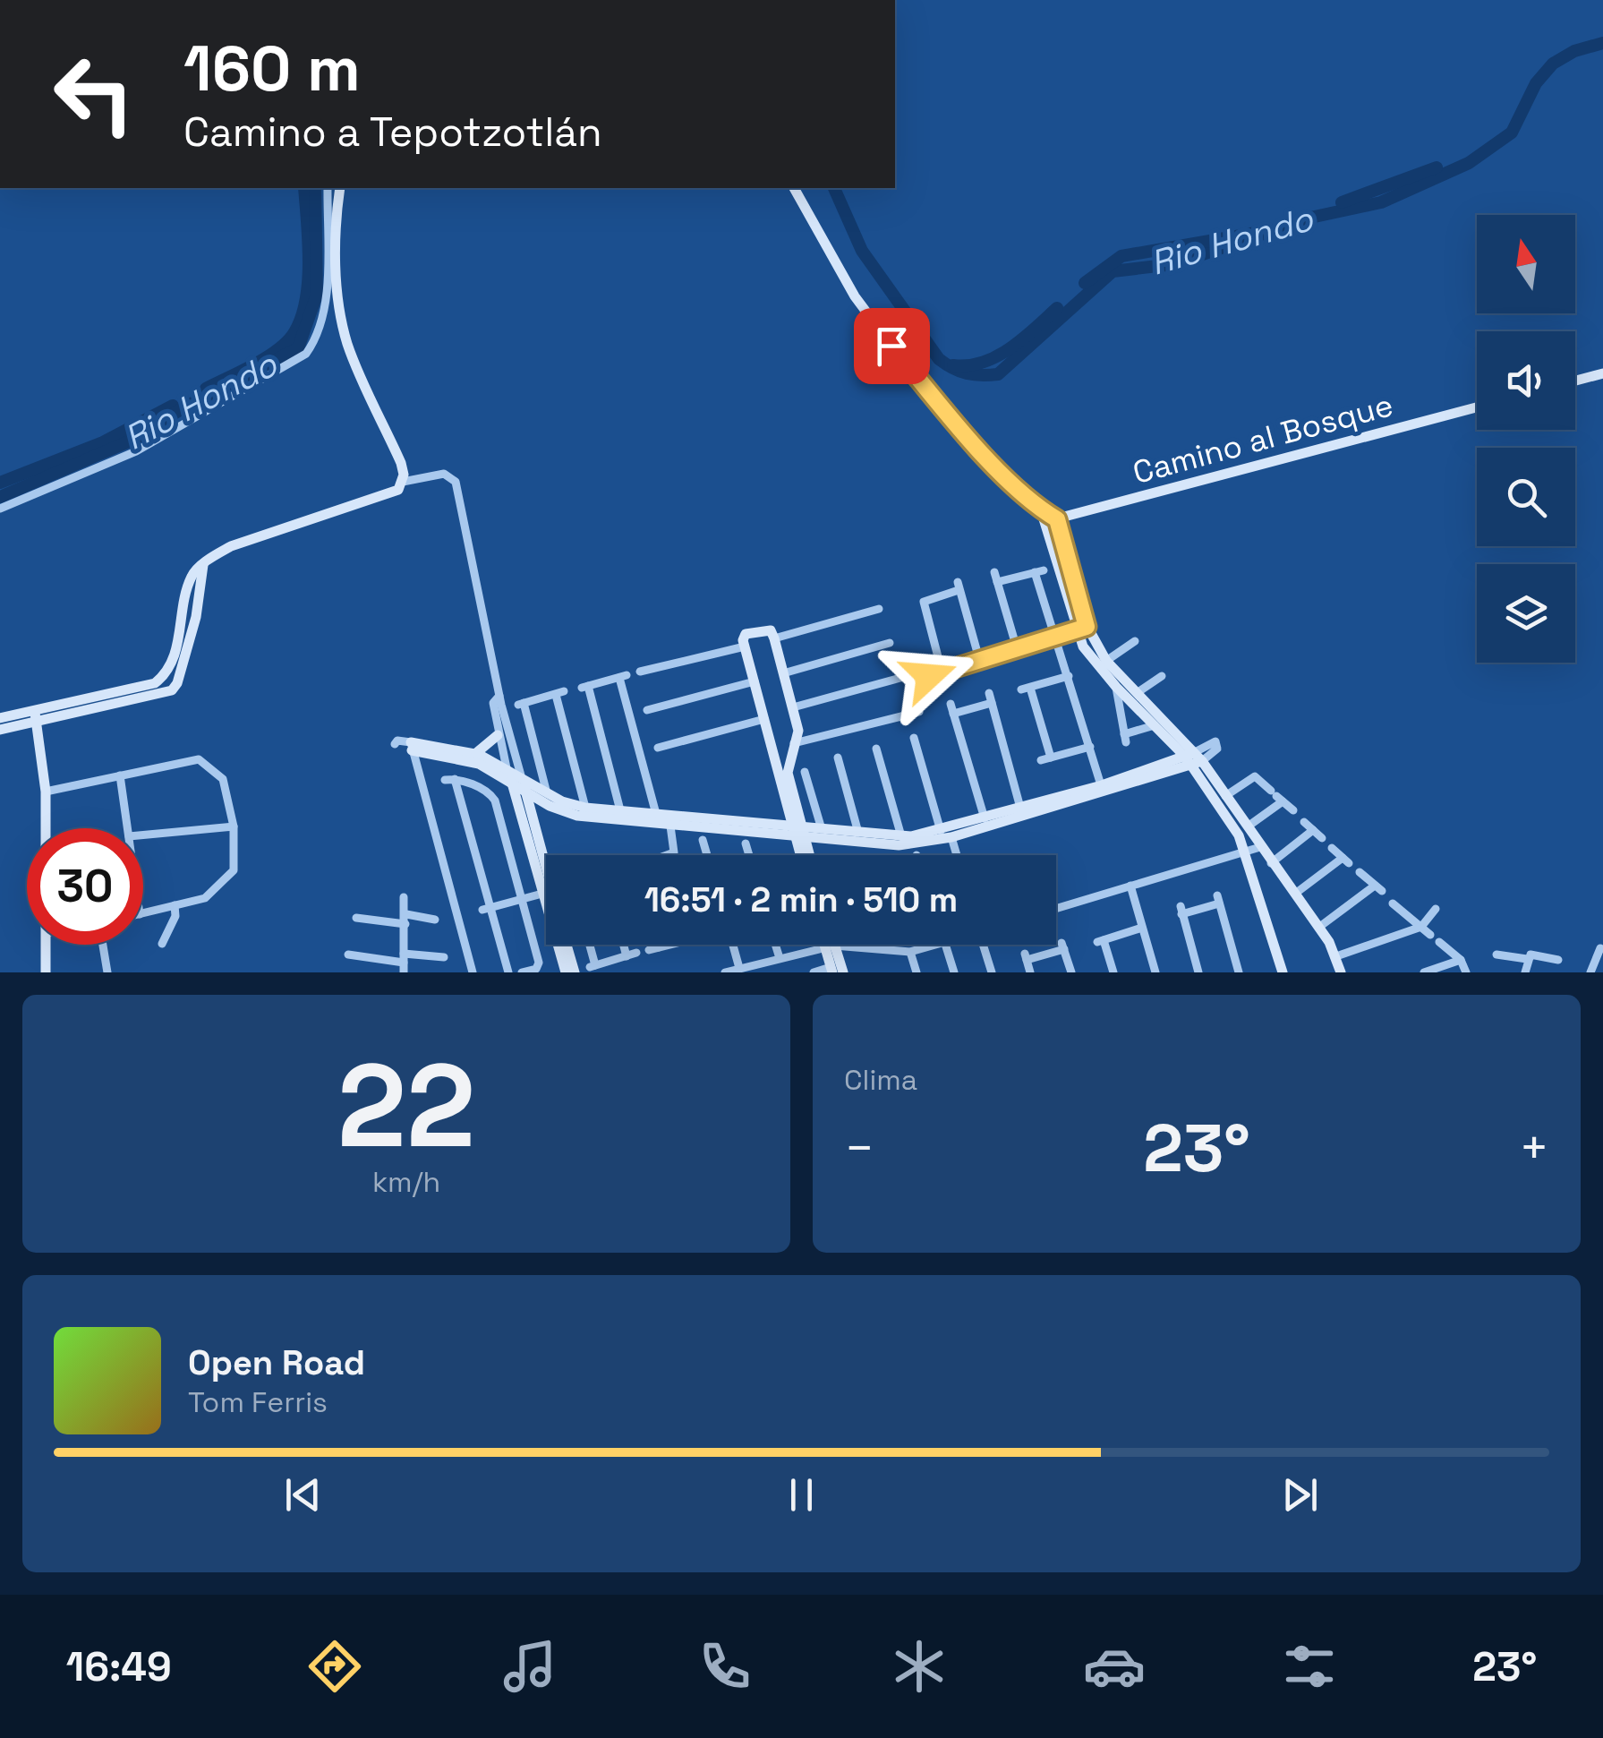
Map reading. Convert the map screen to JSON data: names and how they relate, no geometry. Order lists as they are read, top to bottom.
{
  "streets": {
    "main road": ["Camino al Bosque"]
  },
  "water": ["Rio Hondo"],
  "north": "top",
  "page": {
    "turn": ["160 m", "Camino a Tepotzotlán"],
    "limit": "30",
    "trip": "16:51 · 2 min · 510 m",
    "tile": [
      ["22", "km/h"],
      "Clima"
    ],
    "heat": ["−", "23°", "+"],
    "song": ["Open Road", "Tom Ferris"],
    "tabs": ["16:49", "23°"]
  }
}
